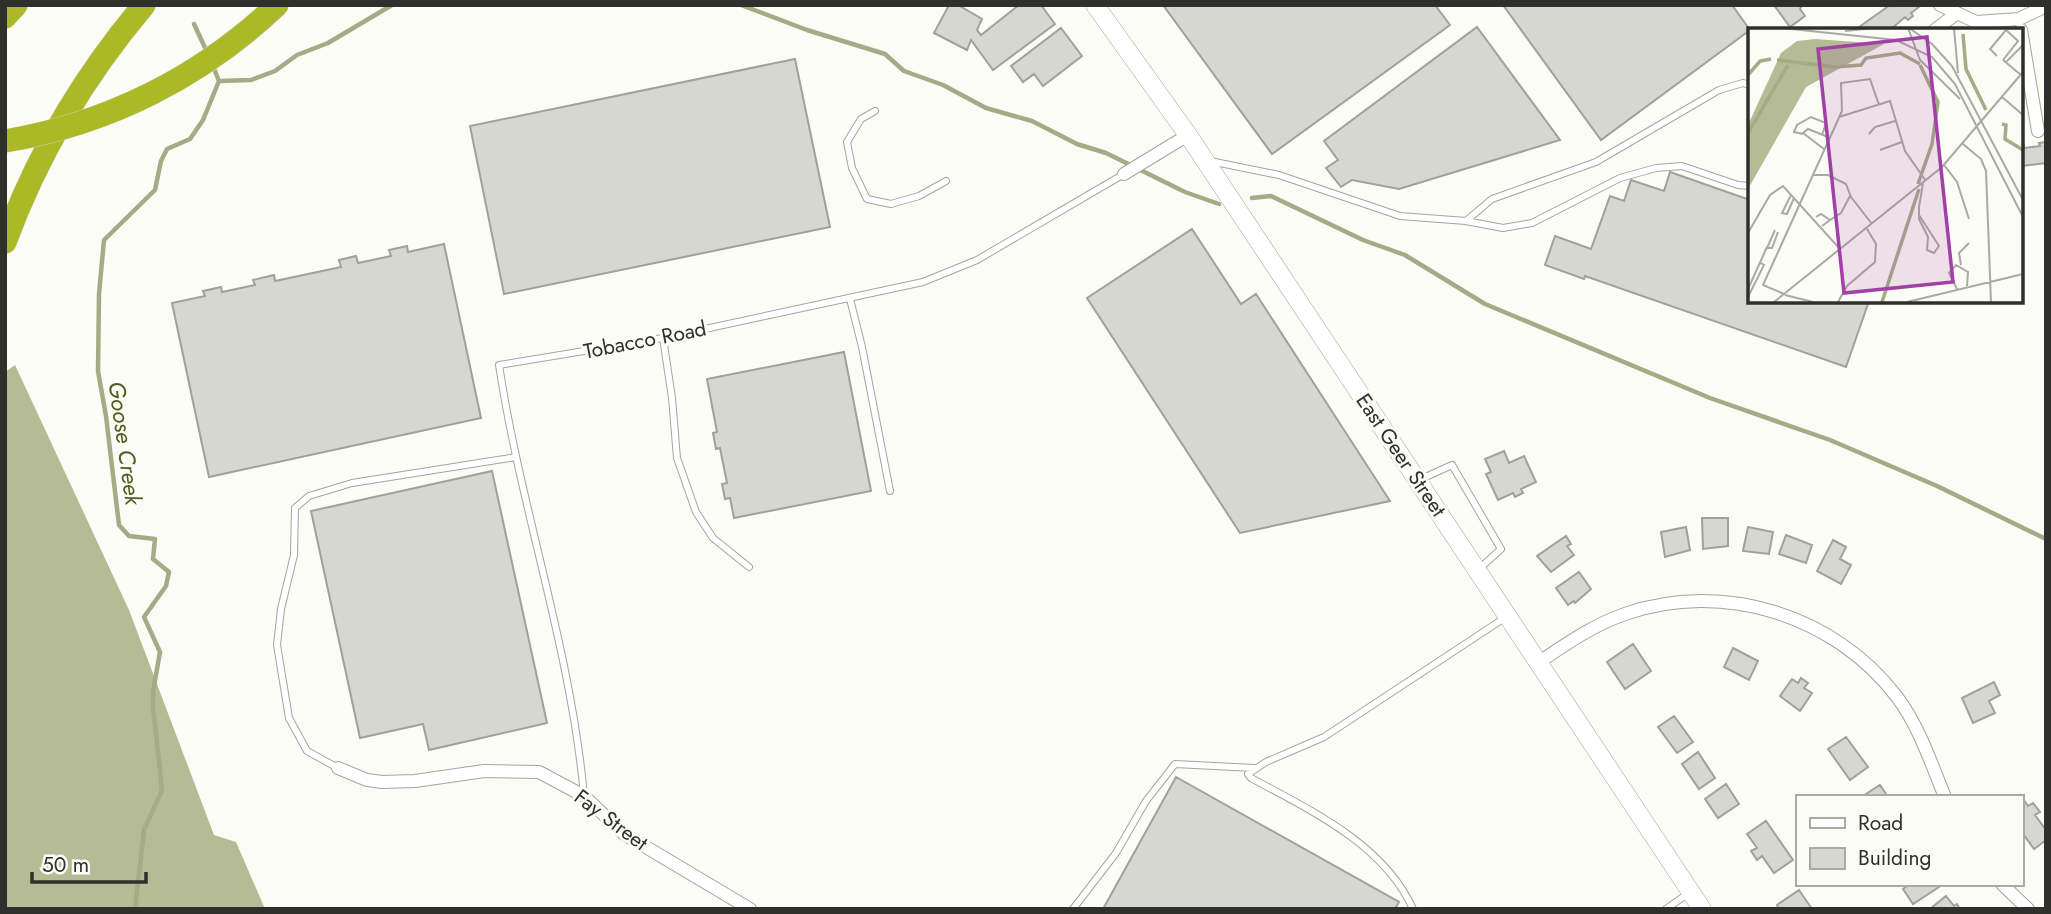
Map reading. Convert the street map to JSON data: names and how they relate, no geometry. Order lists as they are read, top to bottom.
{
  "streets": {
    "main road": ["East Geer Street"],
    "street": ["Tobacco Road", "Fay Street"]
  },
  "crossings": [
    ["Tobacco Road", "East Geer Street"],
    ["Tobacco Road", "Fay Street"]
  ],
  "water": ["Goose Creek"],
  "legend": ["Road", "Building"],
  "scale_bar": "50 m"
}
